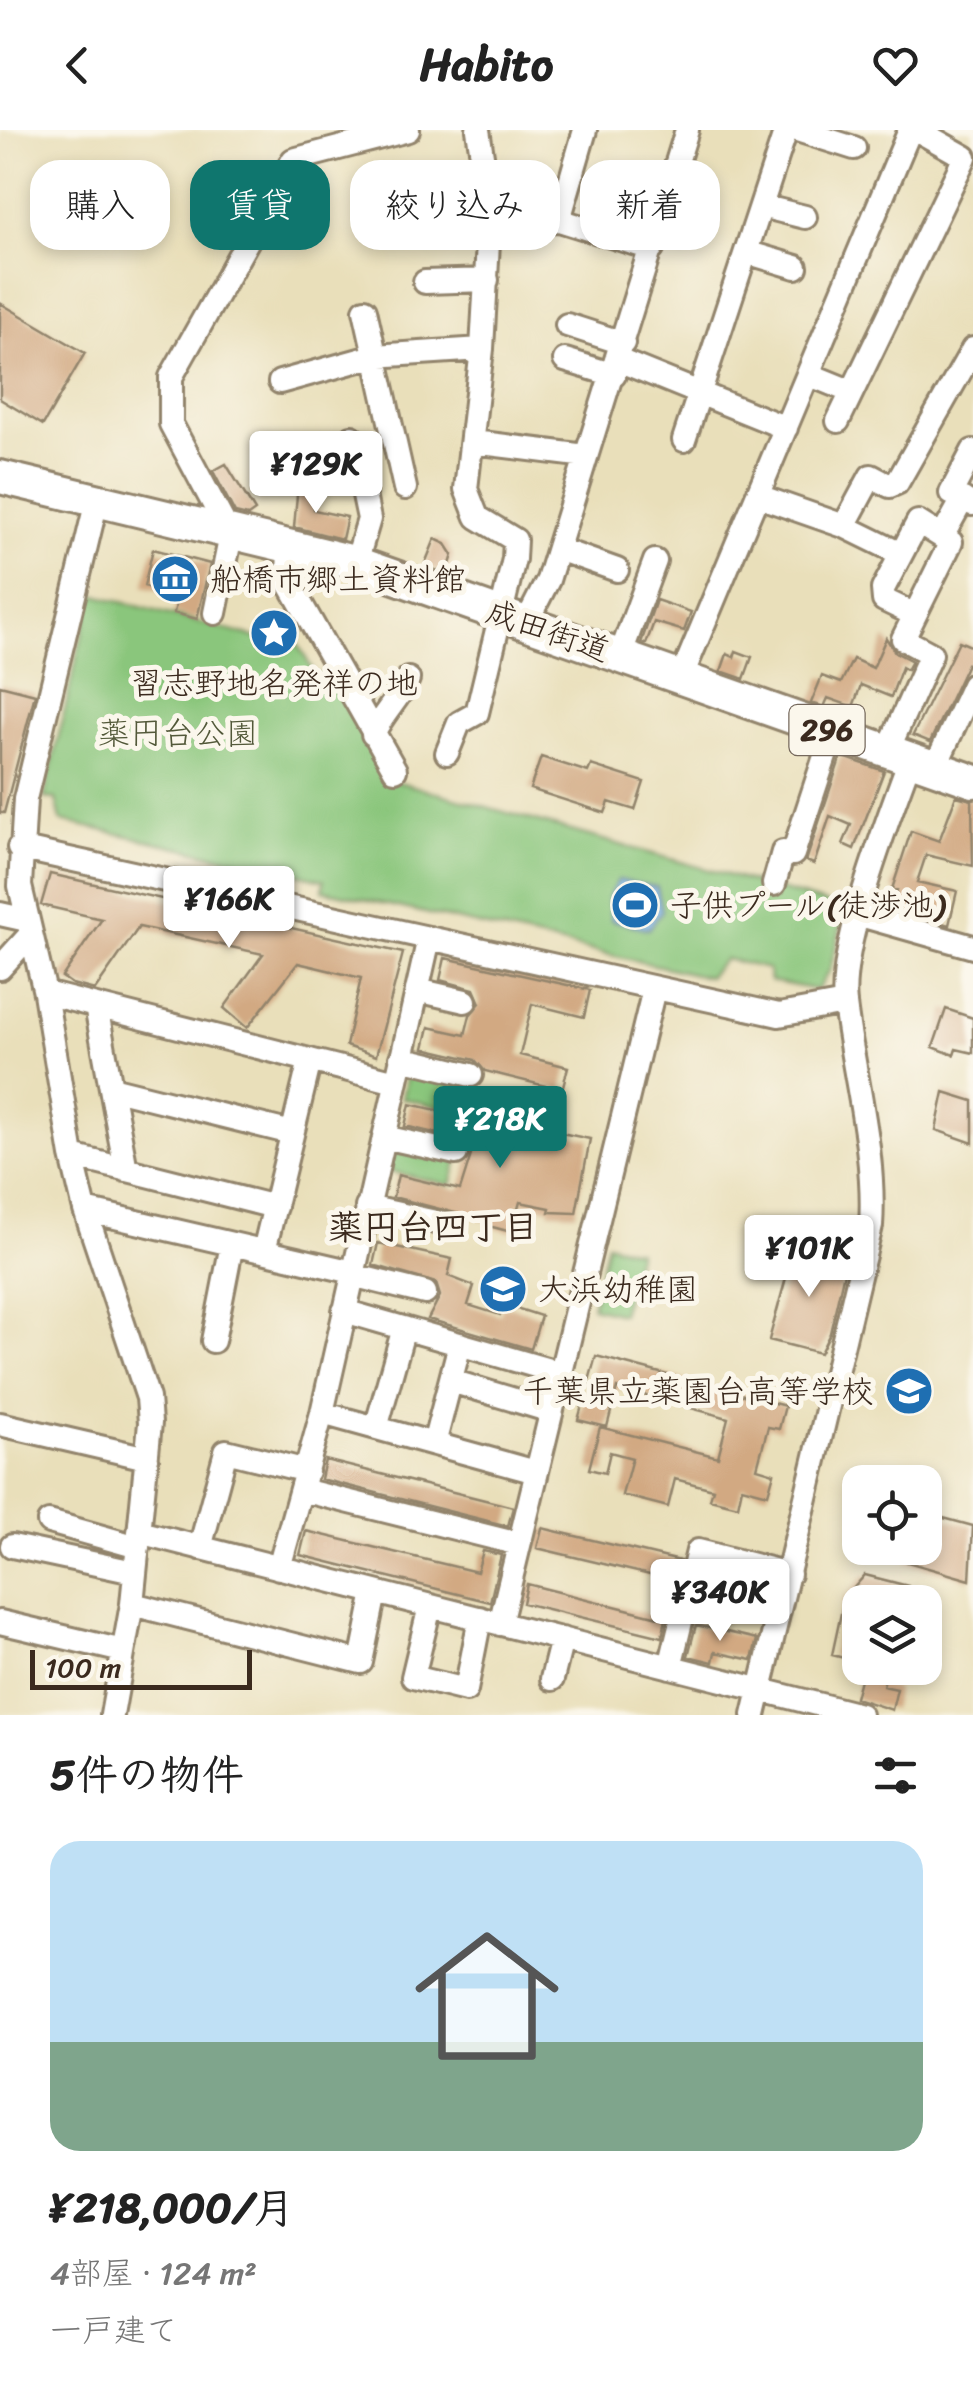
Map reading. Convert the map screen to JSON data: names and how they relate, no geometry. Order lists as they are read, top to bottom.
{
  "streets": {
    "highway": ["成田街道", "296"]
  },
  "districts": ["薬円台四丁目"],
  "parks": ["薬円台公園"],
  "places": {
    "museum": ["船橋市郷土資料館"],
    "place": ["習志野地名発祥の地"],
    "sports": ["子供プール(徒渉池)"],
    "school or university": ["大浜幼稚園", "千葉県立薬園台高等学校"]
  },
  "scale_bar": "100 m",
  "page": {
    "header": "Habito",
    "chip": [
      "購入",
      "賃貸",
      "絞り込み",
      "新着"
    ],
    "price": [
      "¥129K",
      "¥166K",
      "¥218K",
      "¥101K",
      "¥340K"
    ],
    "scale": "100 m",
    "heading": "5件の物件",
    "list": [
      {
        "name": "¥218,000/月",
        "note": "4部屋 · 124 m² · 一戸建て"
      }
    ]
  }
}
